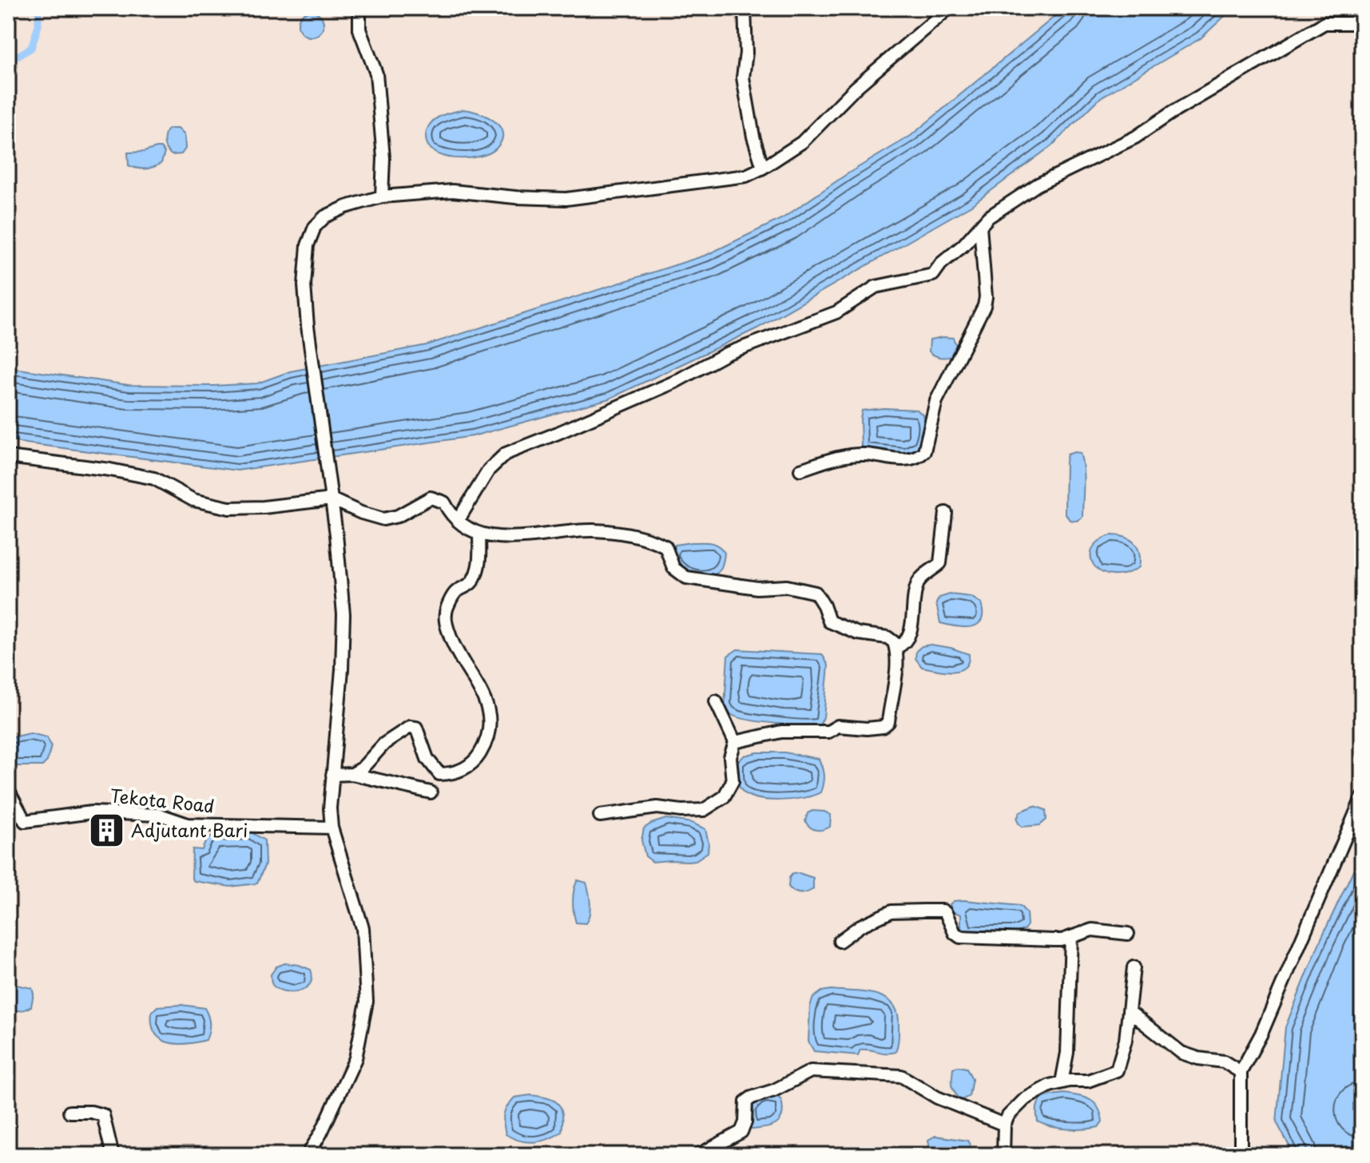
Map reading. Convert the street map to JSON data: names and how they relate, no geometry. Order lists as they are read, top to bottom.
{
  "streets": {
    "street": ["Tekota Road"]
  },
  "places": {
    "building": ["Adjutant Bari"]
  }
}
